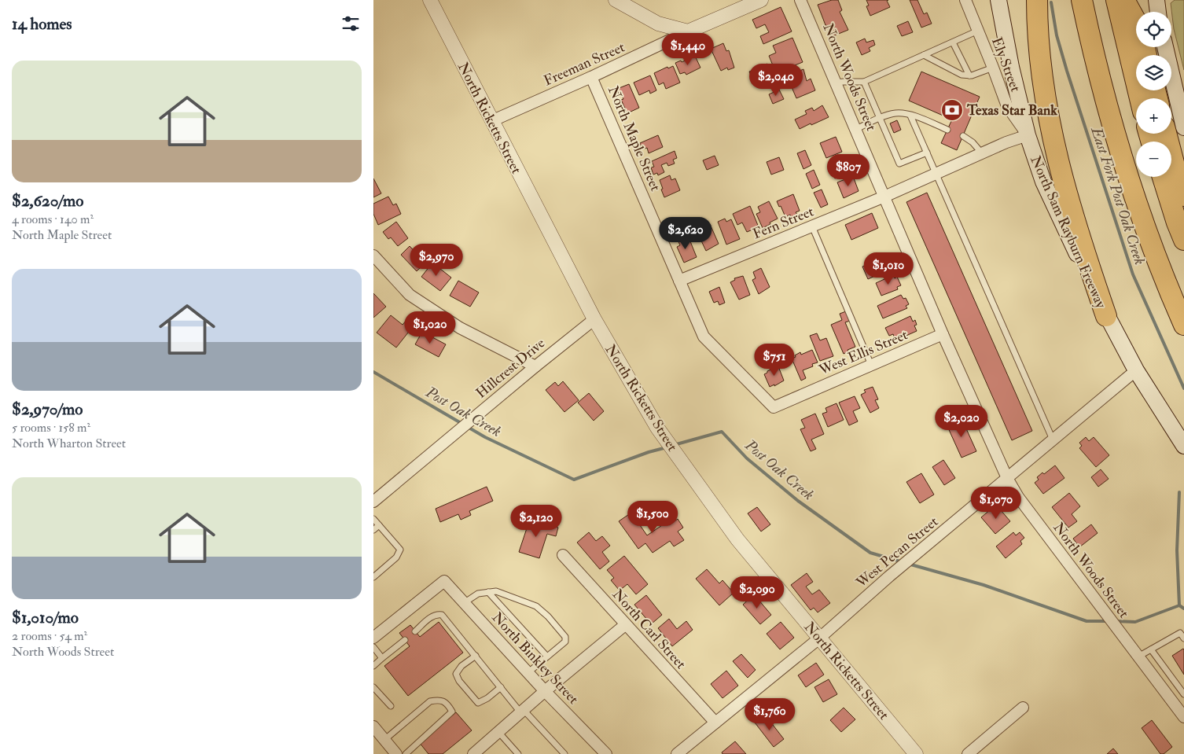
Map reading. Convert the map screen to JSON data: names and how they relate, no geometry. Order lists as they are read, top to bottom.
{
  "streets": {
    "main road": ["North Sam Rayburn Freeway"],
    "street": [
      "Freeman Street",
      "Ely Street",
      "North Woods Street",
      "North Ricketts Street",
      "North Maple Street",
      "Fern Street",
      "West Ellis Street",
      "Hillcrest Drive",
      "West Pecan Street",
      "North Carl Street",
      "North Binkley Street"
    ]
  },
  "crossings": [
    ["Freeman Street", "North Ricketts Street"],
    ["Freeman Street", "North Maple Street"],
    ["Ely Street", "Fern Street"],
    ["Ely Street", "North Sam Rayburn Freeway"],
    ["North Woods Street", "Fern Street"],
    ["North Woods Street", "West Ellis Street"],
    ["North Woods Street", "West Pecan Street"],
    ["North Ricketts Street", "Hillcrest Drive"],
    ["North Ricketts Street", "West Pecan Street"],
    ["North Maple Street", "Fern Street"],
    ["North Maple Street", "West Ellis Street"],
    ["Fern Street", "North Sam Rayburn Freeway"],
    ["North Sam Rayburn Freeway", "West Pecan Street"],
    ["West Pecan Street", "North Carl Street"]
  ],
  "water": ["East Fork Post Oak Creek", "Post Oak Creek"],
  "places": {
    "bank": ["Texas Star Bank"]
  },
  "page": {
    "heading": "14 homes",
    "map_buttons": ["+", "−"],
    "price": [
      "$1,440",
      "$2,040",
      "$807",
      "$2,620",
      "$2,970",
      "$1,010",
      "$1,020",
      "$751",
      "$2,020",
      "$1,070",
      "$1,500",
      "$2,120",
      "$2,090",
      "$1,760"
    ],
    "list": [
      {
        "name": "$2,620/mo",
        "note": "4 rooms · 140 m² · North Maple Street"
      },
      {
        "name": "$2,970/mo",
        "note": "5 rooms · 158 m² · North Wharton Street"
      },
      {
        "name": "$1,010/mo",
        "note": "2 rooms · 54 m² · North Woods Street"
      }
    ]
  }
}
